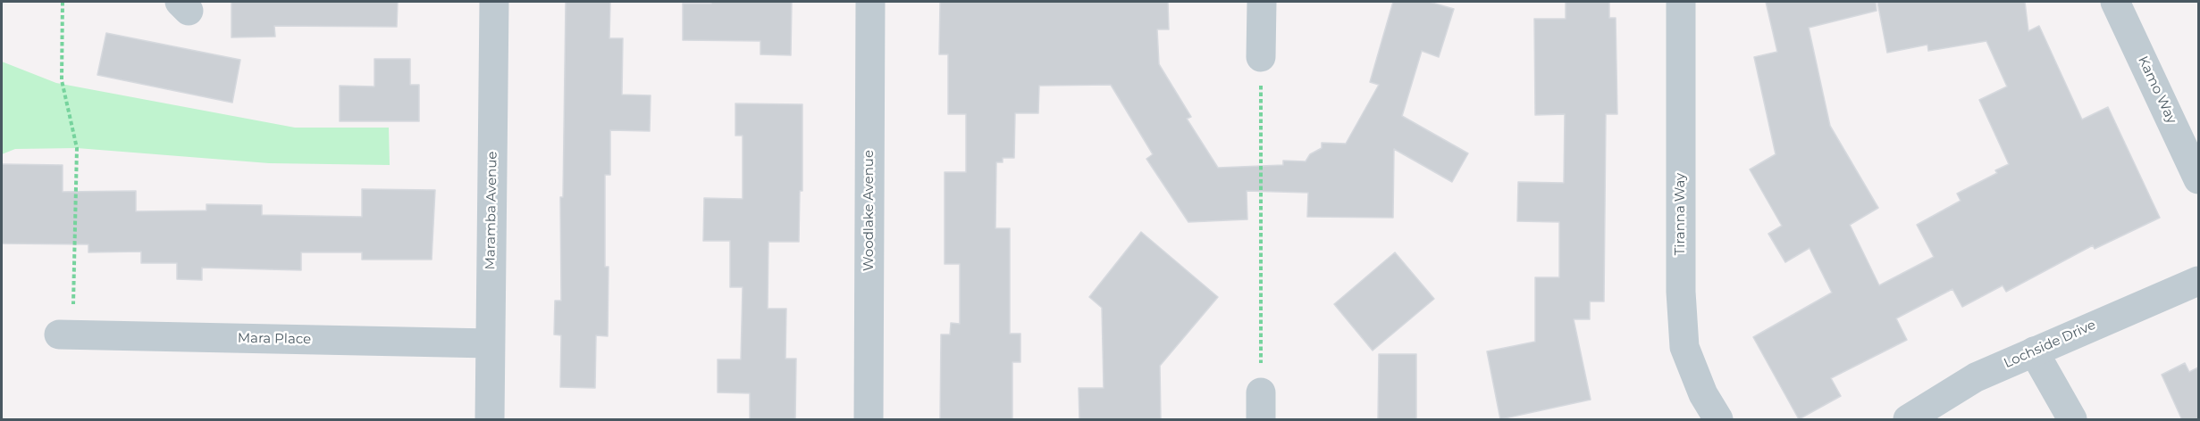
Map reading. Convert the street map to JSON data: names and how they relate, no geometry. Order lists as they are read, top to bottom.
{
  "streets": {
    "street": [
      "Kamo Way",
      "Maramba Avenue",
      "Woodlake Avenue",
      "Tiranna Way",
      "Mara Place",
      "Lochside Drive"
    ]
  },
  "crossings": [
    ["Maramba Avenue", "Mara Place"]
  ]
}
